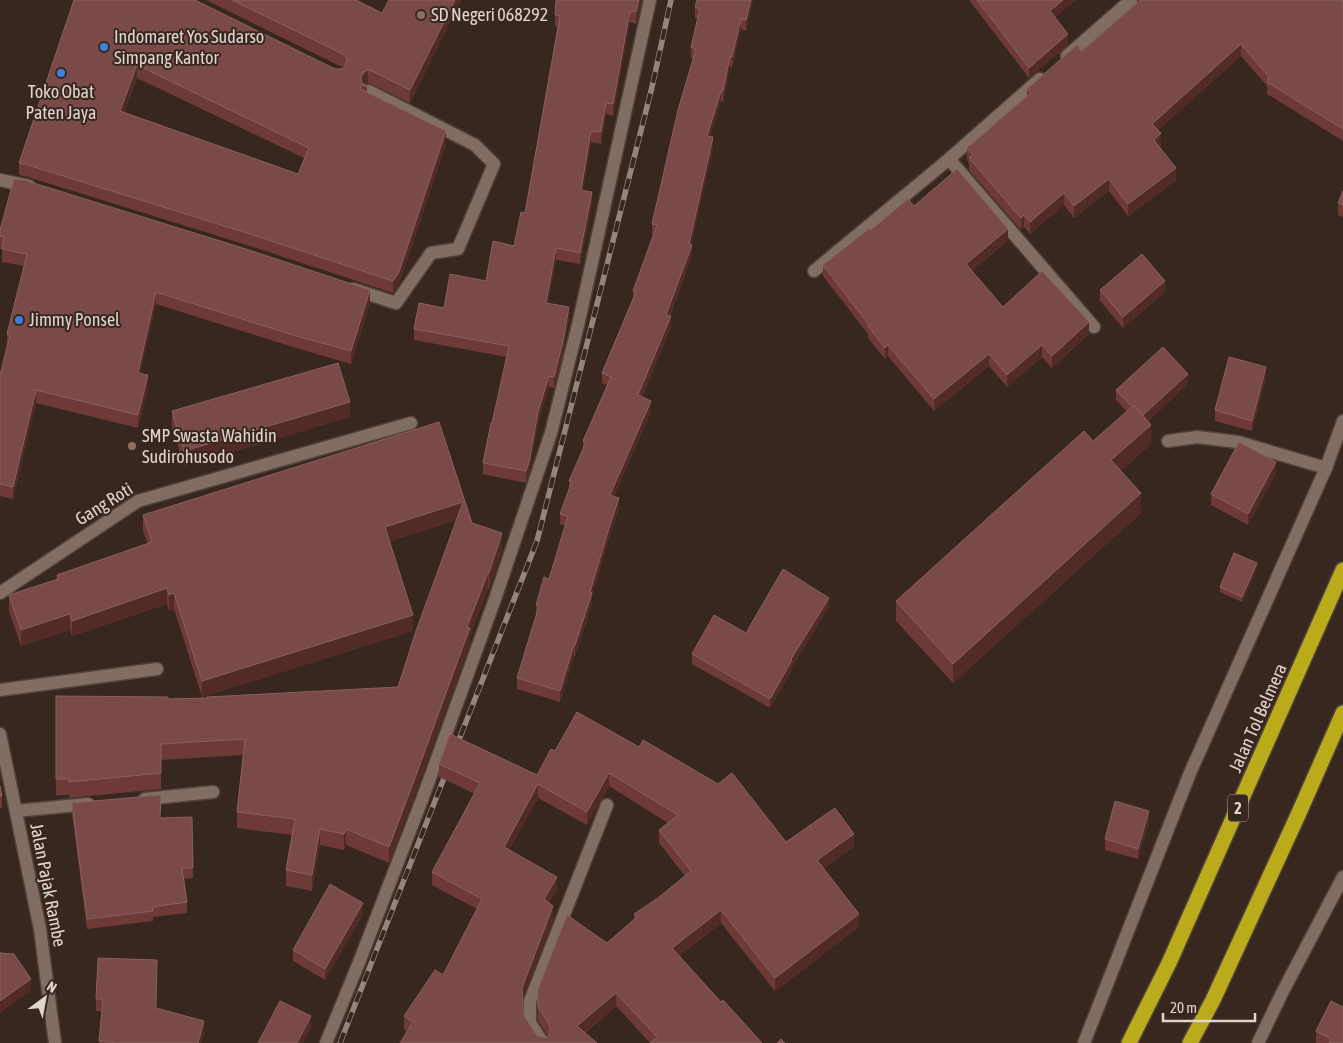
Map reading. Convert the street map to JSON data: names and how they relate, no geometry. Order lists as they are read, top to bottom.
{
  "streets": {
    "highway": ["Jalan Tol Belmera", "2"],
    "street": ["Gang Roti", "Jalan Pajak Rambe"]
  },
  "places": [
    "SD Negeri 068292",
    "Indomaret Yos Sudarso Simpang Kantor",
    "Toko Obat Paten Jaya",
    "Jimmy Ponsel",
    "SMP Swasta Wahidin Sudirohusodo"
  ],
  "scale_bar": "20 m",
  "north": "top right"
}
